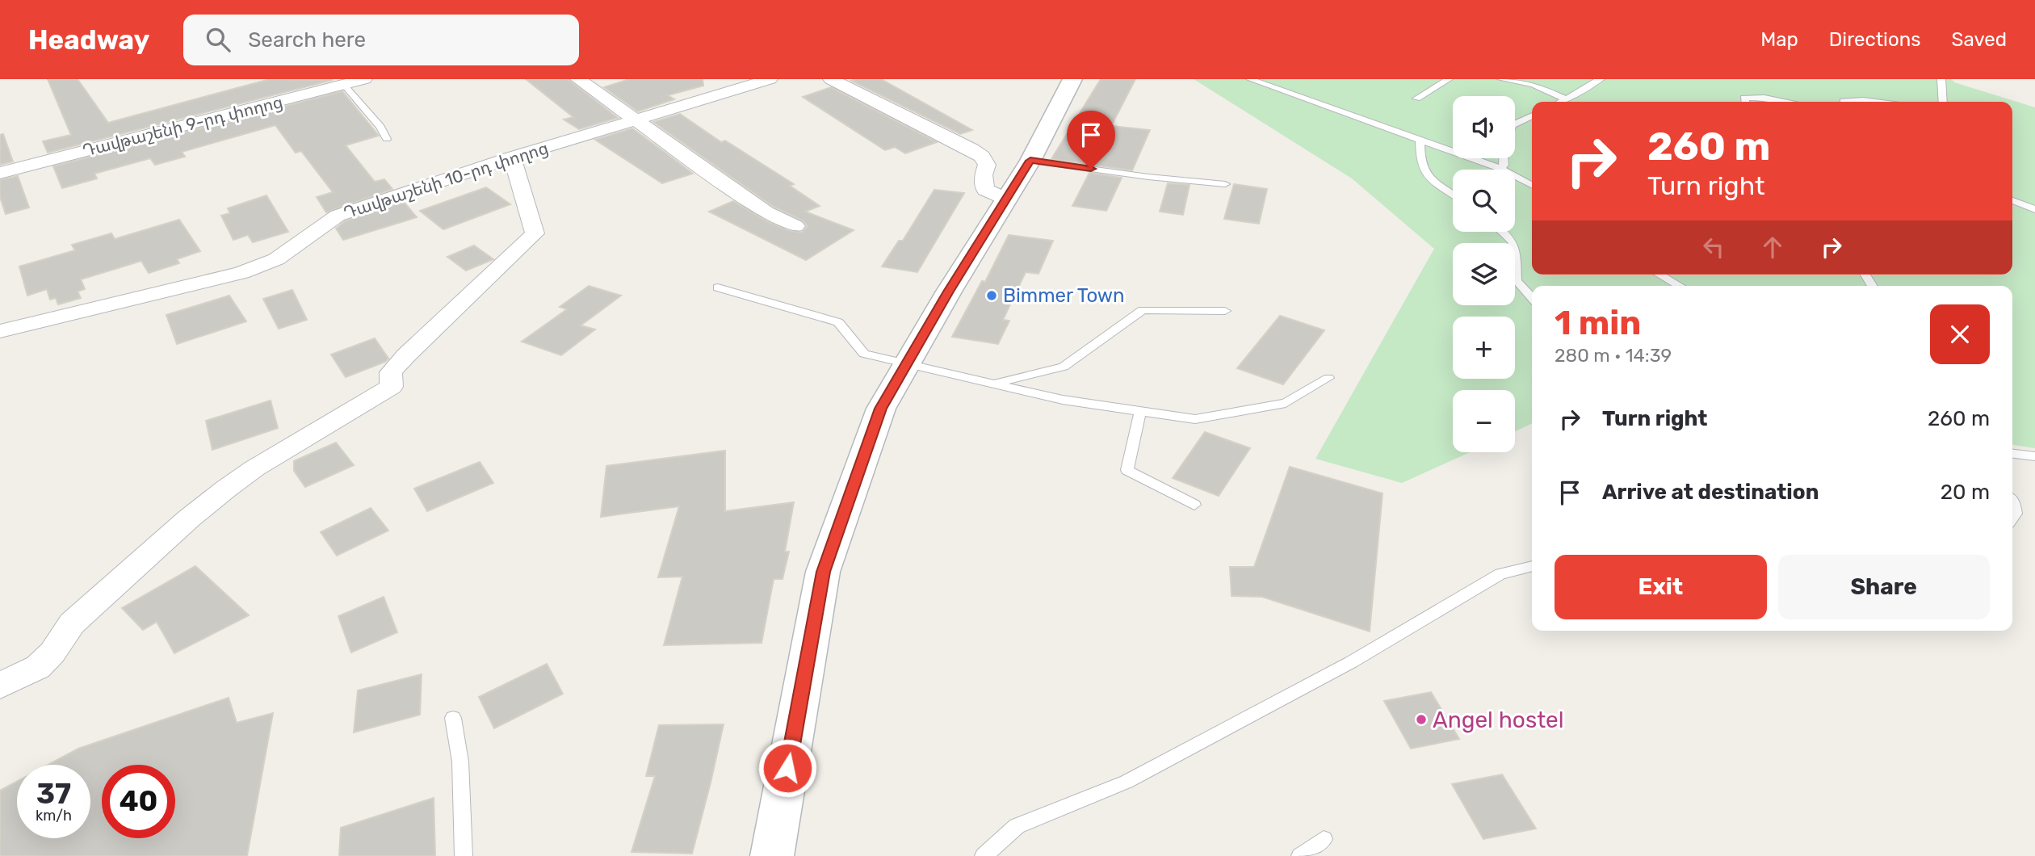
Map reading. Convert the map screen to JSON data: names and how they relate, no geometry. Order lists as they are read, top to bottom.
{
  "streets": {
    "street": ["Դավթաշենի 9-րդ փողոց", "Դավթաշենի 10-րդ փողոց"]
  },
  "places": ["Bimmer Town", "Angel hostel"],
  "page": {
    "header": "Headway",
    "search": "Search here",
    "nav": ["Map", "Directions", "Saved"],
    "map_buttons": ["+", "−"],
    "turn": ["260 m", "Turn right"],
    "heading": ["1 min", "280 m · 14:39"],
    "list": [
      {
        "name": "Turn right",
        "value": "260 m"
      },
      {
        "name": "Arrive at destination",
        "value": "20 m"
      }
    ],
    "buttons": ["Exit", "Share"],
    "speed": "37 km/h",
    "limit": "40"
  }
}
